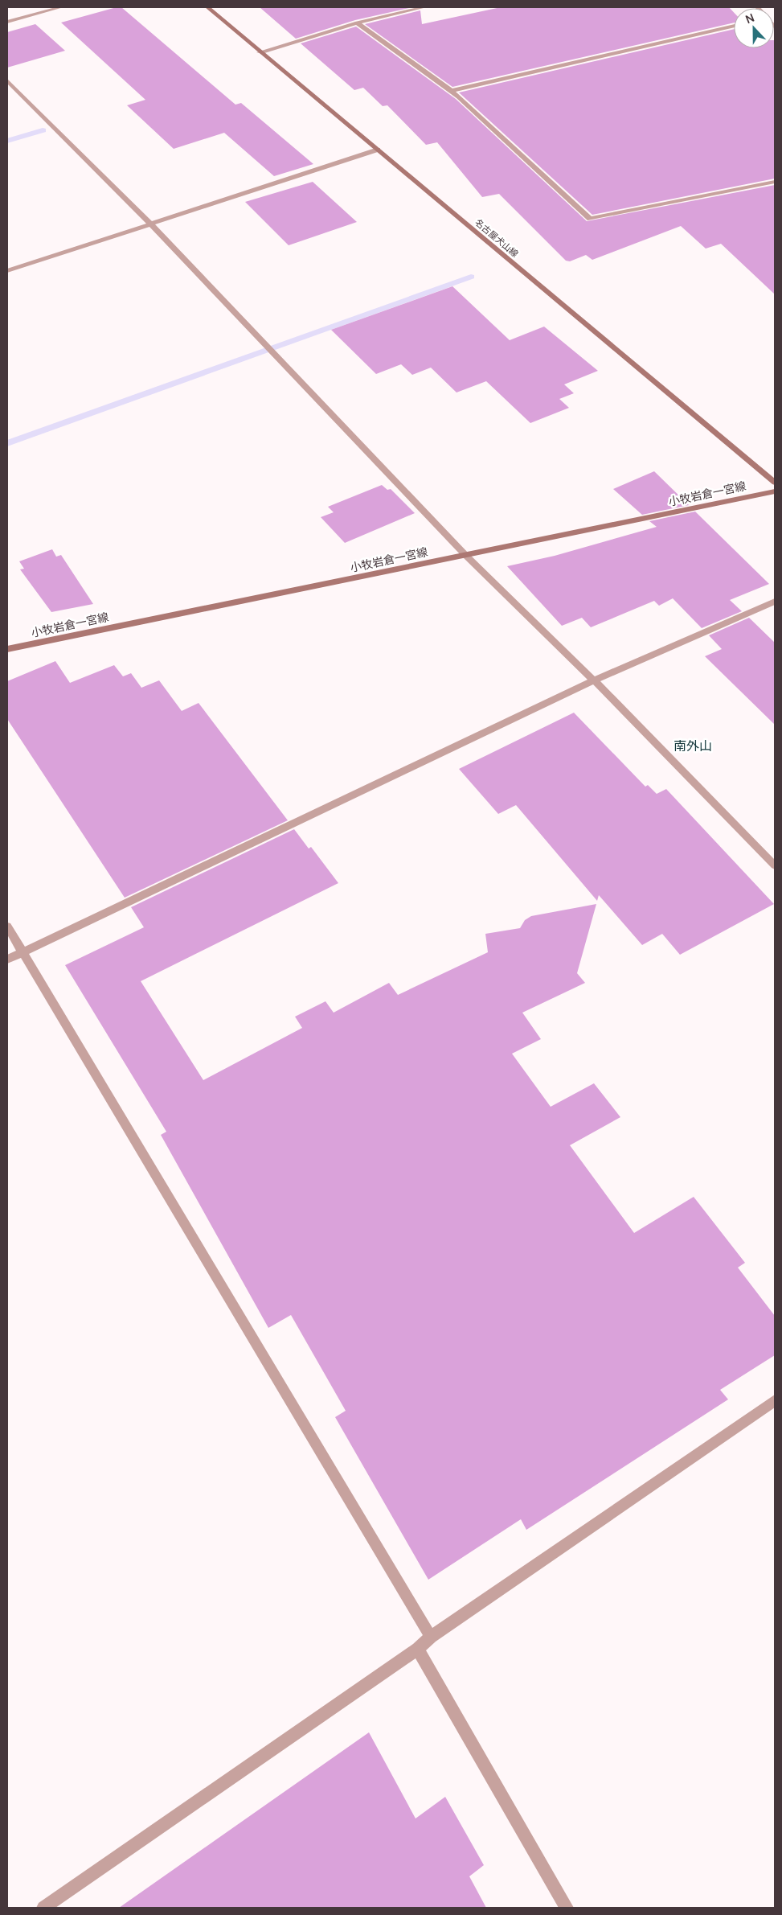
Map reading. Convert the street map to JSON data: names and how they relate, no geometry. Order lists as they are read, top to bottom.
{
  "streets": {
    "main road": ["名古屋犬山線", "小牧岩倉一宮線"]
  },
  "districts": ["南外山"],
  "north": "top"
}
